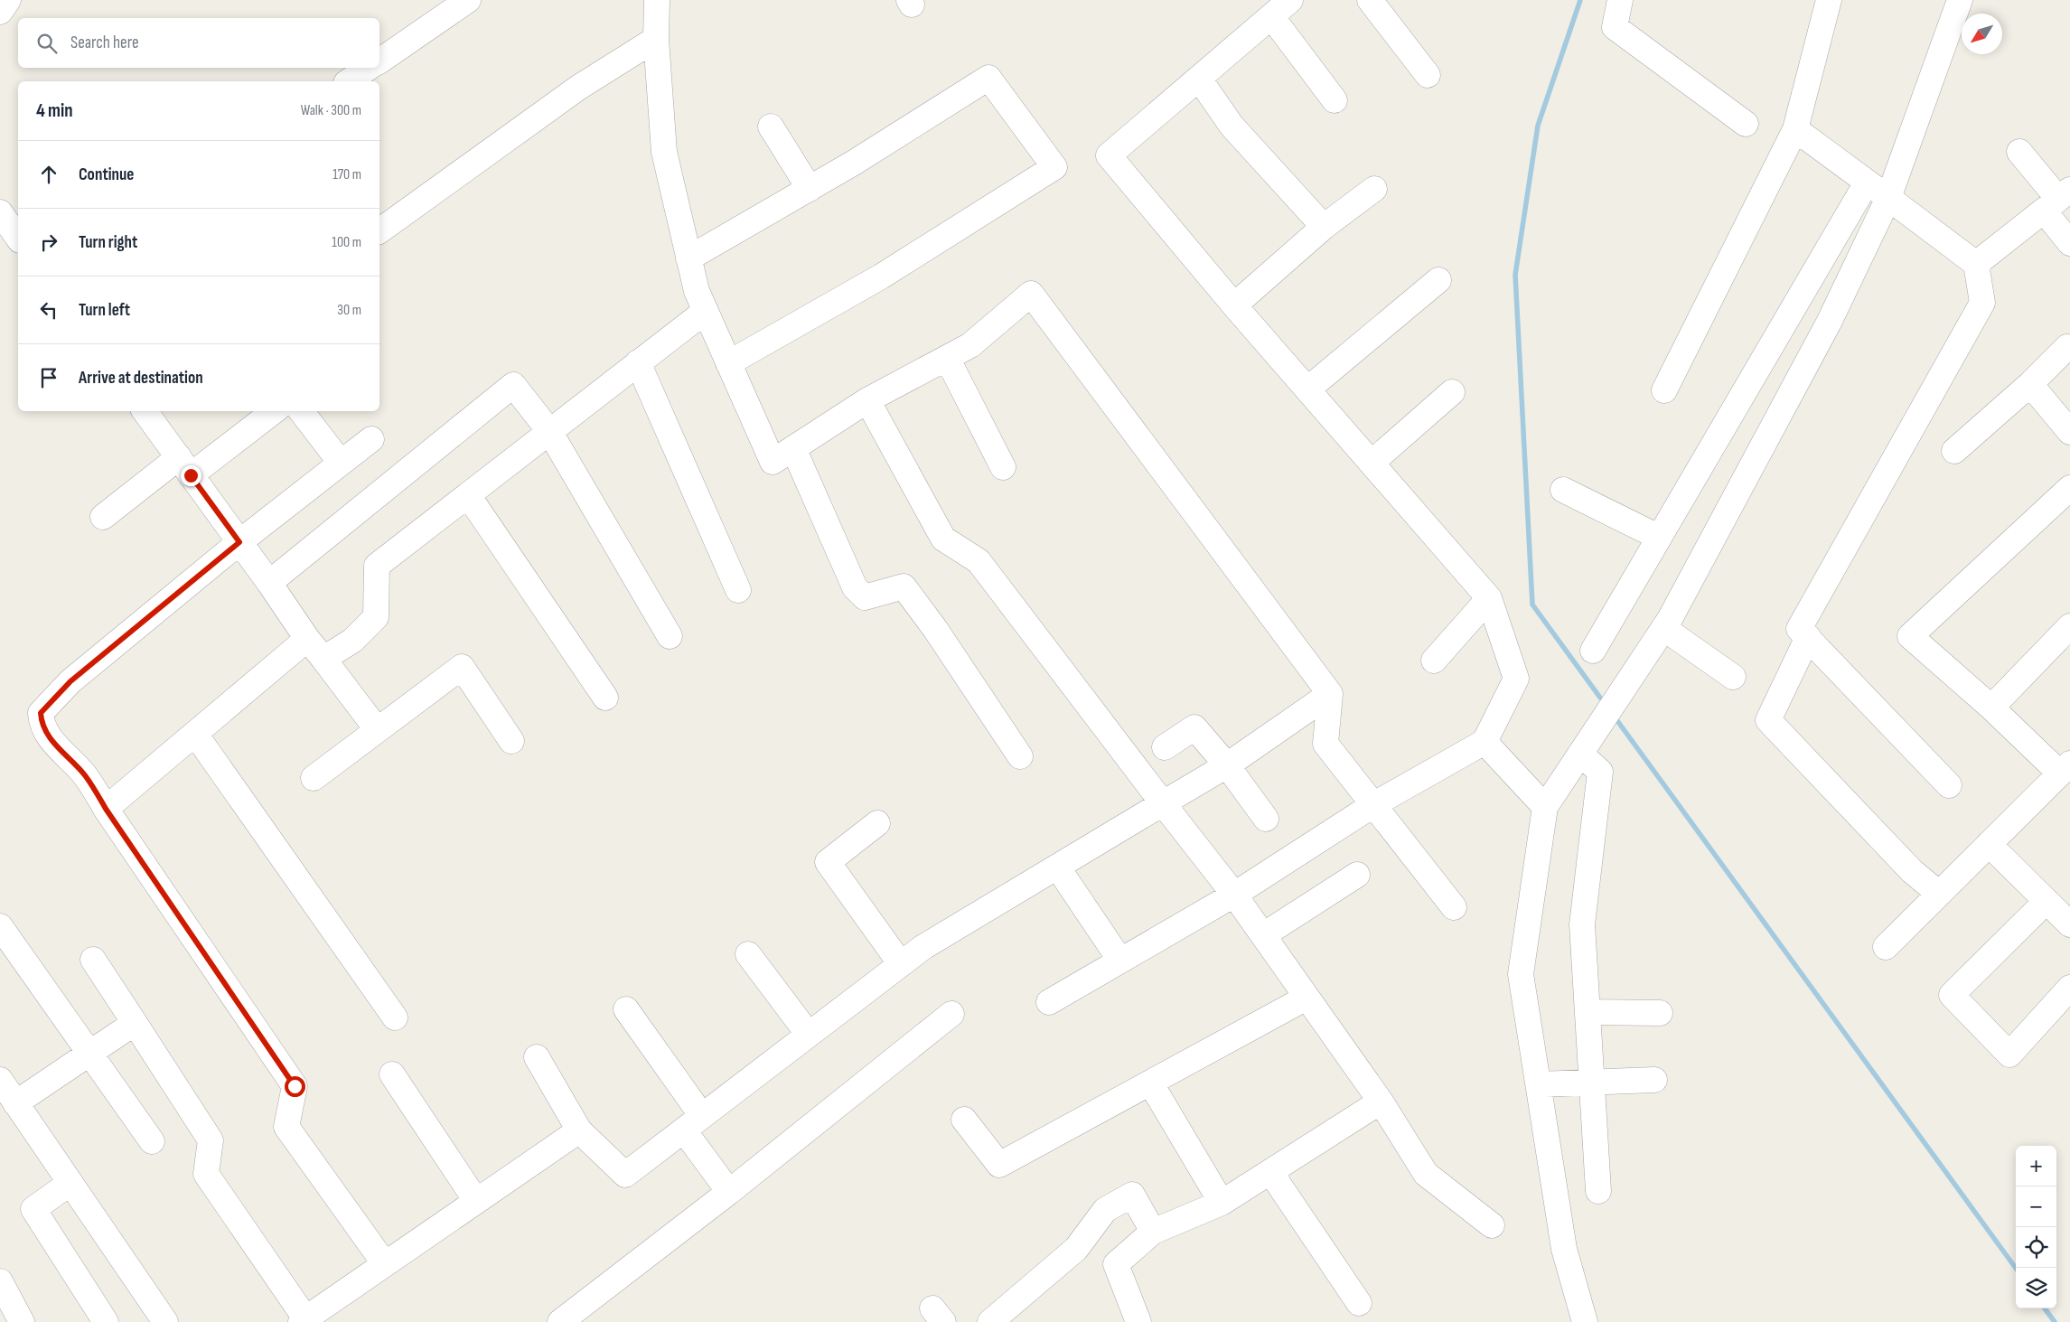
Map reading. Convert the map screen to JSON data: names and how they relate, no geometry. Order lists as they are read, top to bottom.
{
  "north": "bottom left",
  "page": {
    "search": "Search here",
    "heading": ["4 min", "Walk · 300 m"],
    "list": [
      ["Continue", "170 m"],
      ["Turn right", "100 m"],
      ["Turn left", "30 m"],
      "Arrive at destination"
    ],
    "map_buttons": ["+", "−"]
  }
}
